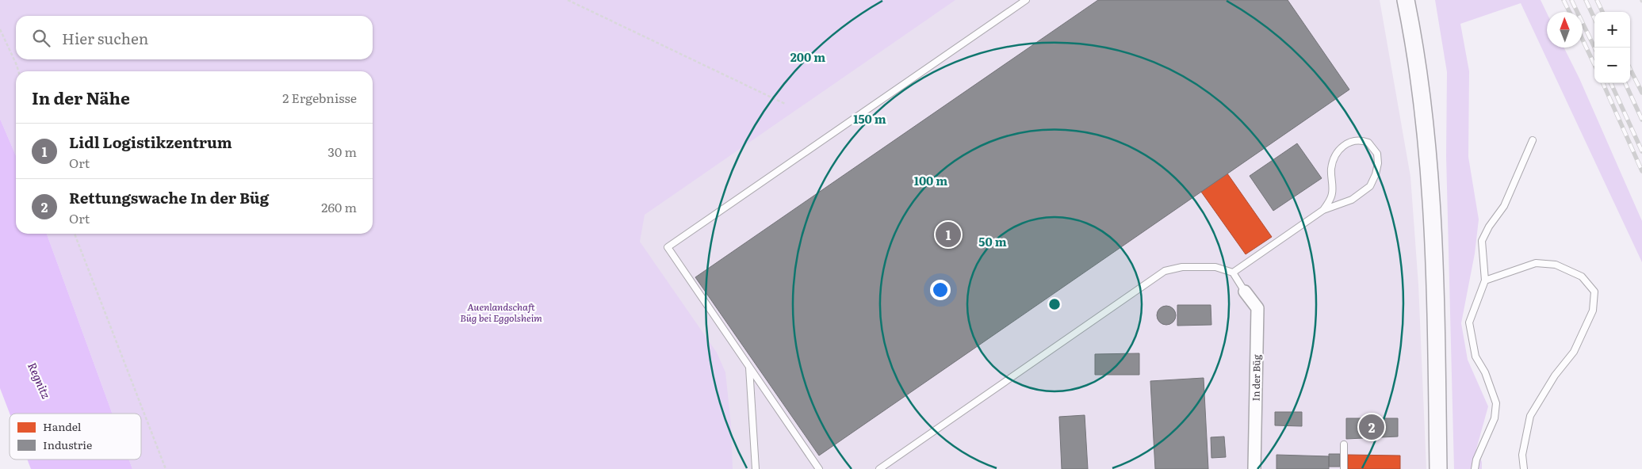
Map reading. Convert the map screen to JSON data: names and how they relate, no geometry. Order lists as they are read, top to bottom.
{
  "streets": {
    "street": ["In der Büg"]
  },
  "water": ["Regnitz"],
  "parks": ["Auenlandschaft Büg bei Eggolsheim"],
  "legend": ["Handel", "Industrie"],
  "north": "top",
  "page": {
    "map_buttons": ["+", "−"],
    "search": "Hier suchen",
    "heading": ["In der Nähe", "2 Ergebnisse"],
    "list": [
      {
        "mark": "1",
        "name": "Lidl Logistikzentrum",
        "note": "Ort",
        "value": "30 m"
      },
      {
        "mark": "2",
        "name": "Rettungswache In der Büg",
        "note": "Ort",
        "value": "260 m"
      }
    ],
    "pins": ["1", "2"]
  },
  "rings": [
    "200 m",
    "150 m",
    "100 m",
    "50 m"
  ]
}
